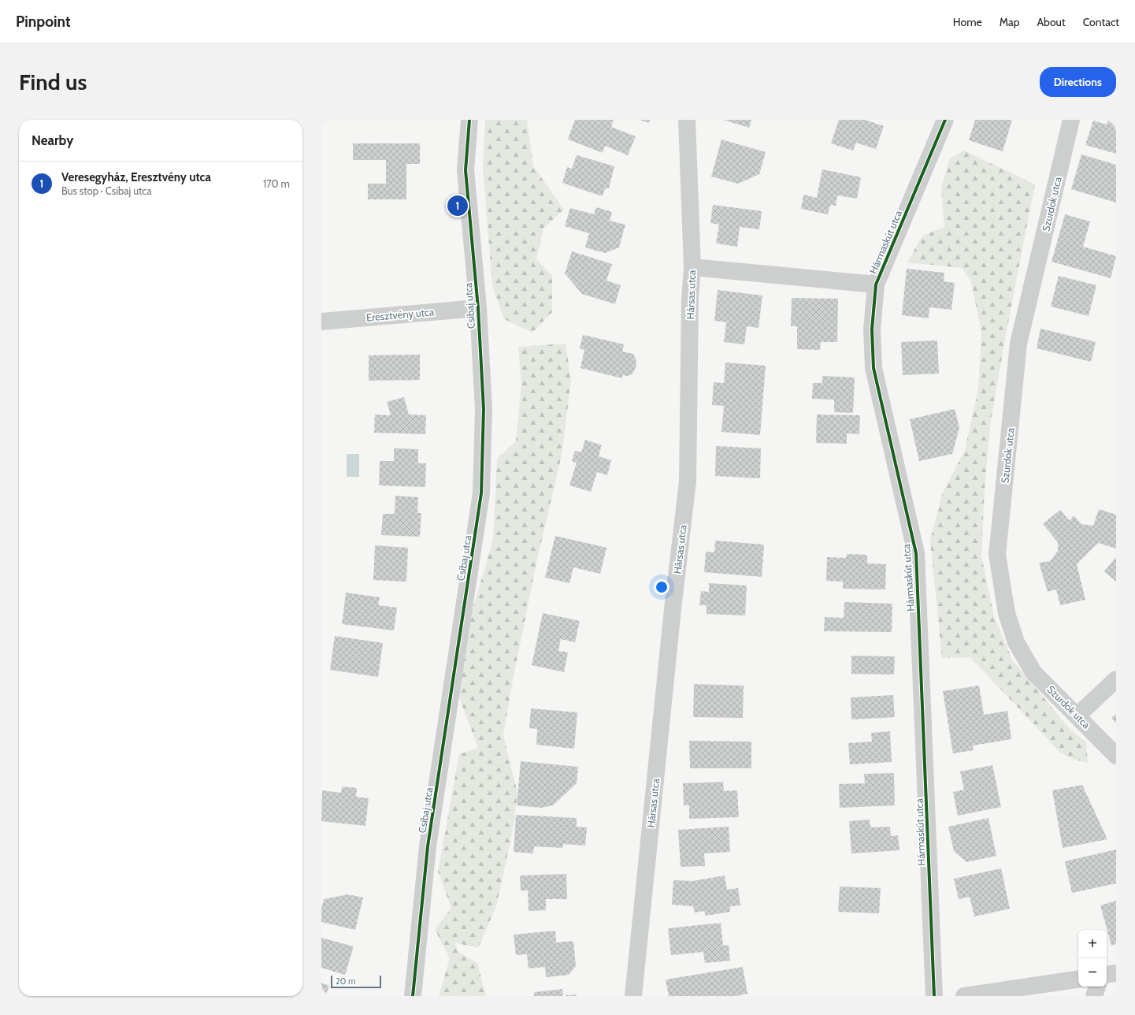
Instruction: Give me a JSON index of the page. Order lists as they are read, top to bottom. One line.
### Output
{"streets":{"street":["Szurdok utca","Hármaskút utca","Hársas utca","Csibaj utca","Eresztvény utca"]},"crossings":[["Csibaj utca","Eresztvény utca"]],"scale_bar":"20 m","page":{"header":"Pinpoint","nav":["Home","Map","About","Contact"],"buttons":"Directions","title":"Find us","heading":"Nearby","list":[{"mark":"1","name":"Veresegyház, Eresztvény utca","note":"Bus stop · Csibaj utca","value":"170 m"}],"pins":"1","map_buttons":["+","−"],"scale":"20 m"}}
